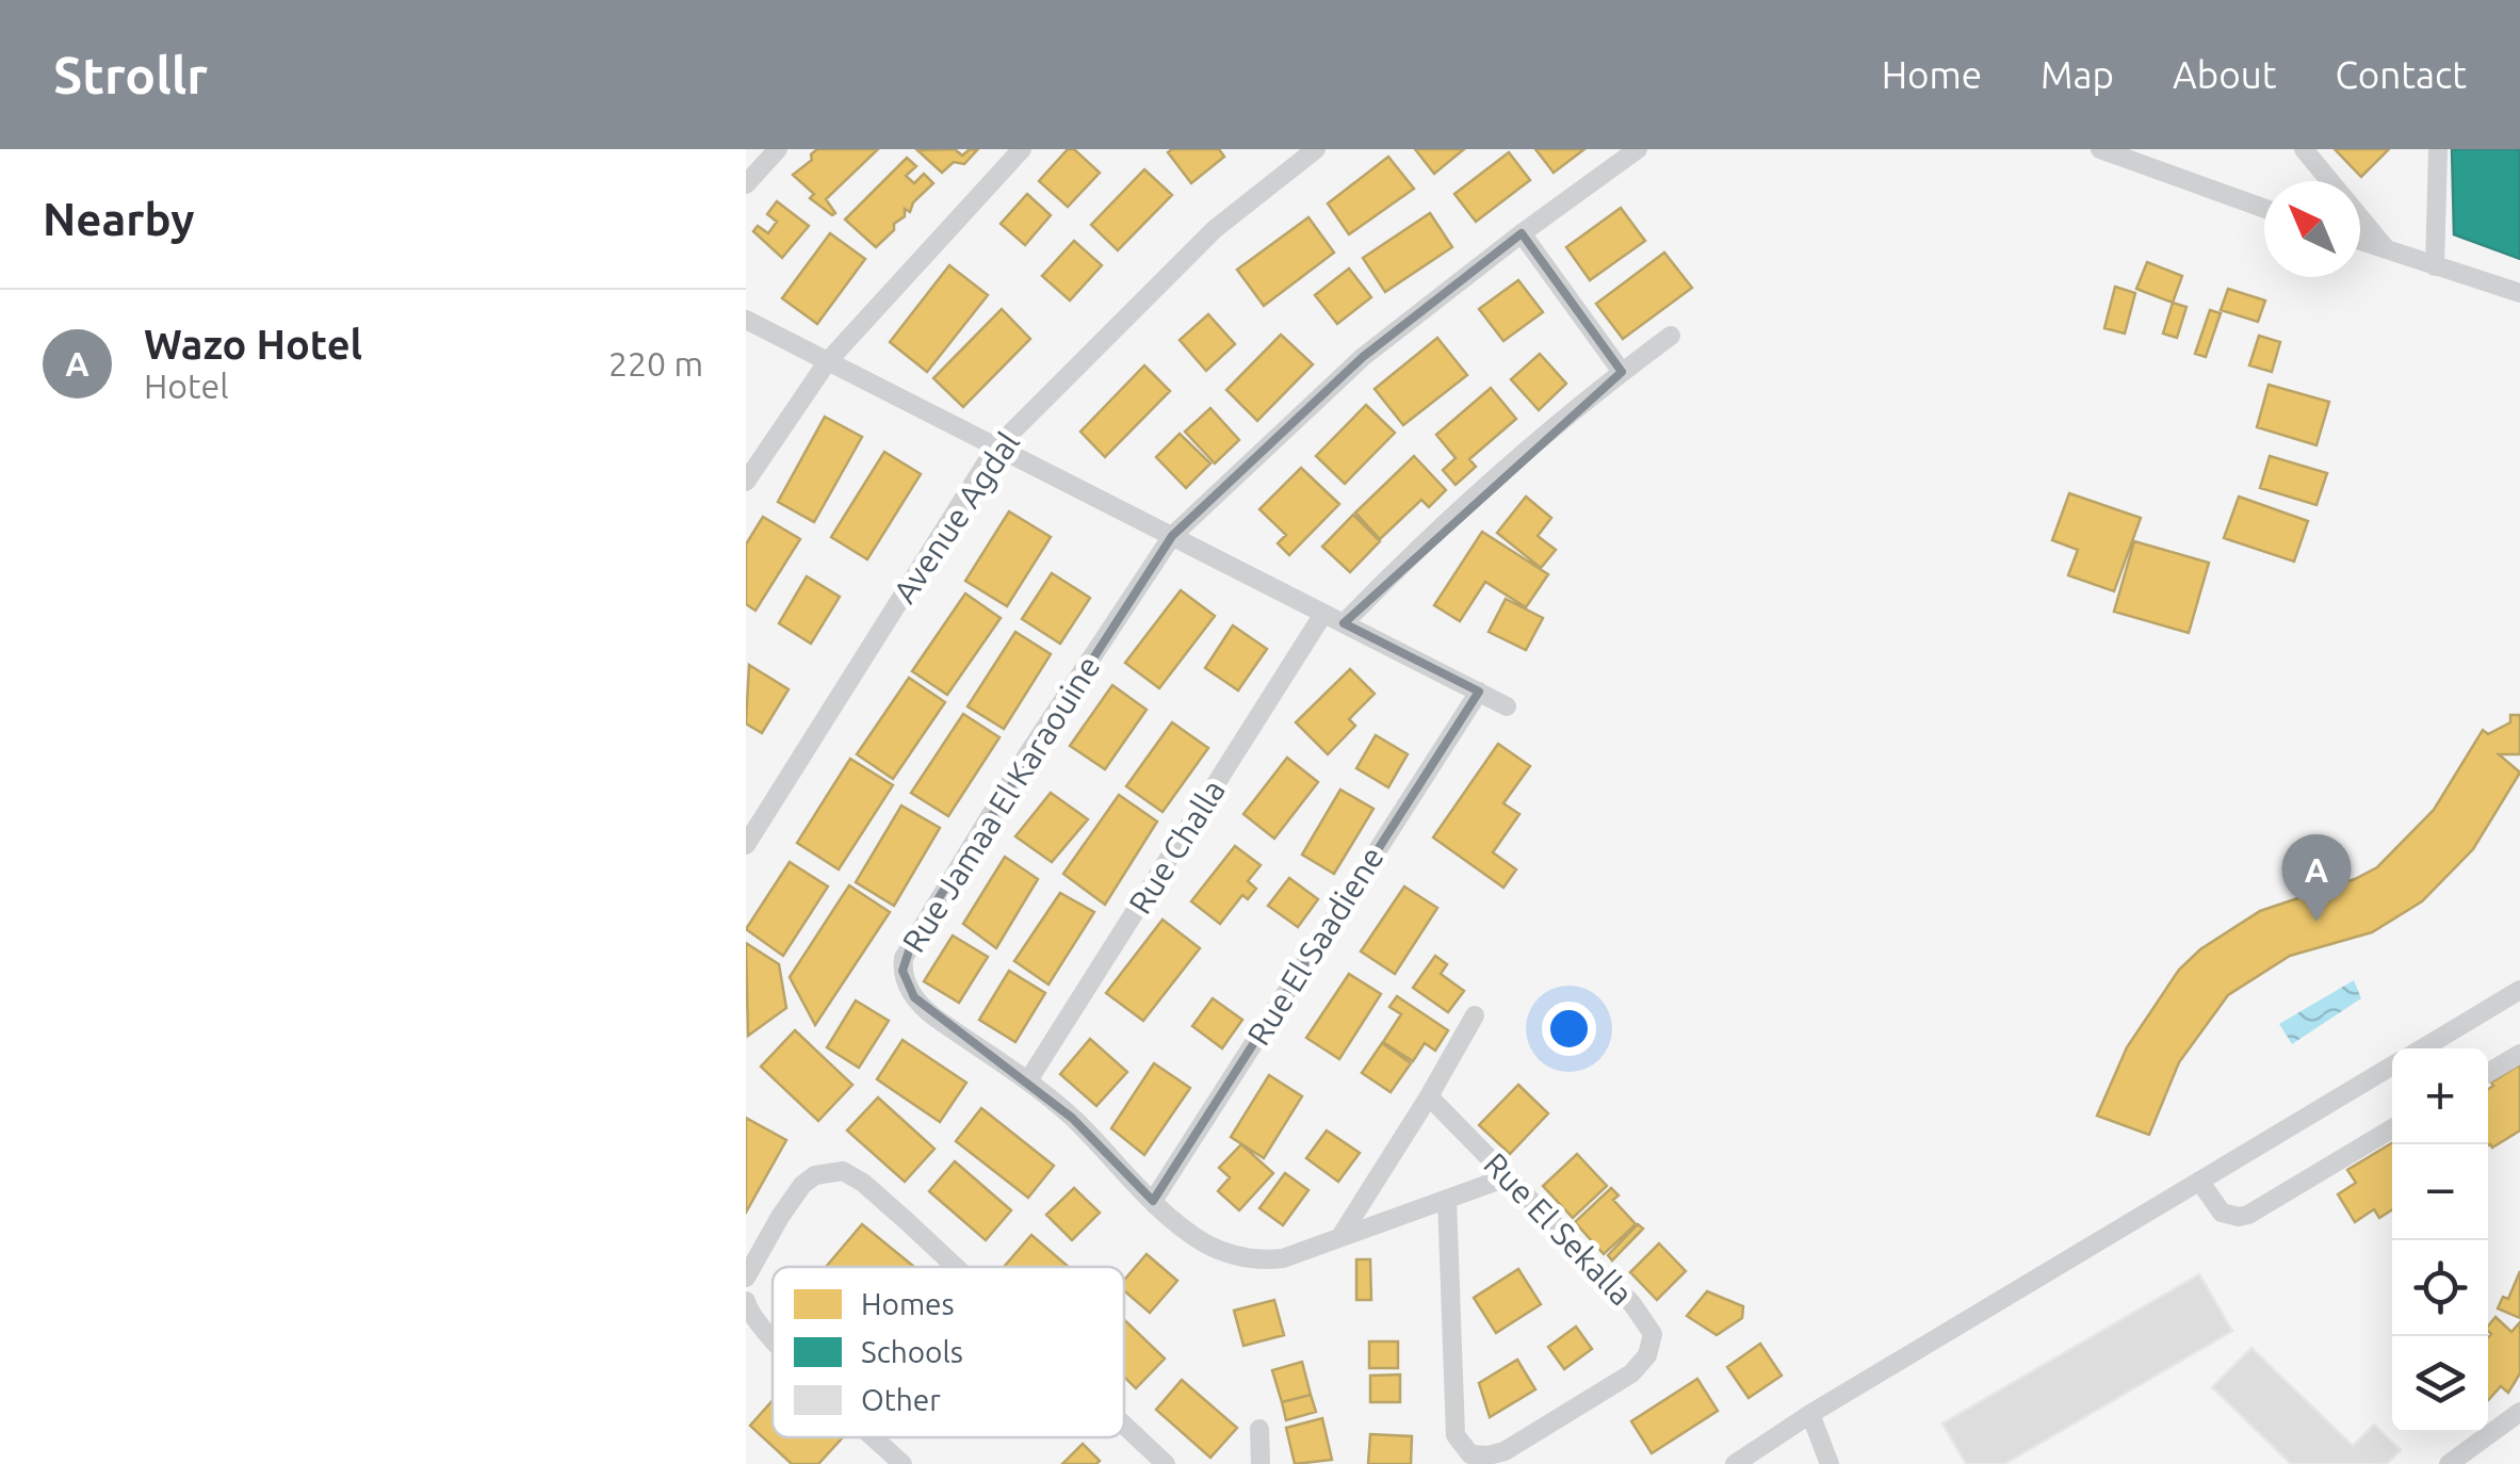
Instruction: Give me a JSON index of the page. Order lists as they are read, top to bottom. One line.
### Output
{"streets":{"street":["Avenue Agdal","Rue Jamaa El Karaouine","Rue Challa","Rue El Saadiene","Rue El Sekalla"]},"crossings":[["Rue Jamaa El Karaouine","Rue Challa"],["Rue Jamaa El Karaouine","Rue El Saadiene"],["Rue Jamaa El Karaouine","Rue El Sekalla"]],"legend":["Homes","Schools","Other"],"north":"top left","page":{"header":"Strollr","nav":["Home","Map","About","Contact"],"heading":"Nearby","list":[{"mark":"A","name":"Wazo Hotel","note":"Hotel","value":"220 m"}],"pins":"A","map_buttons":["+","−"]}}
